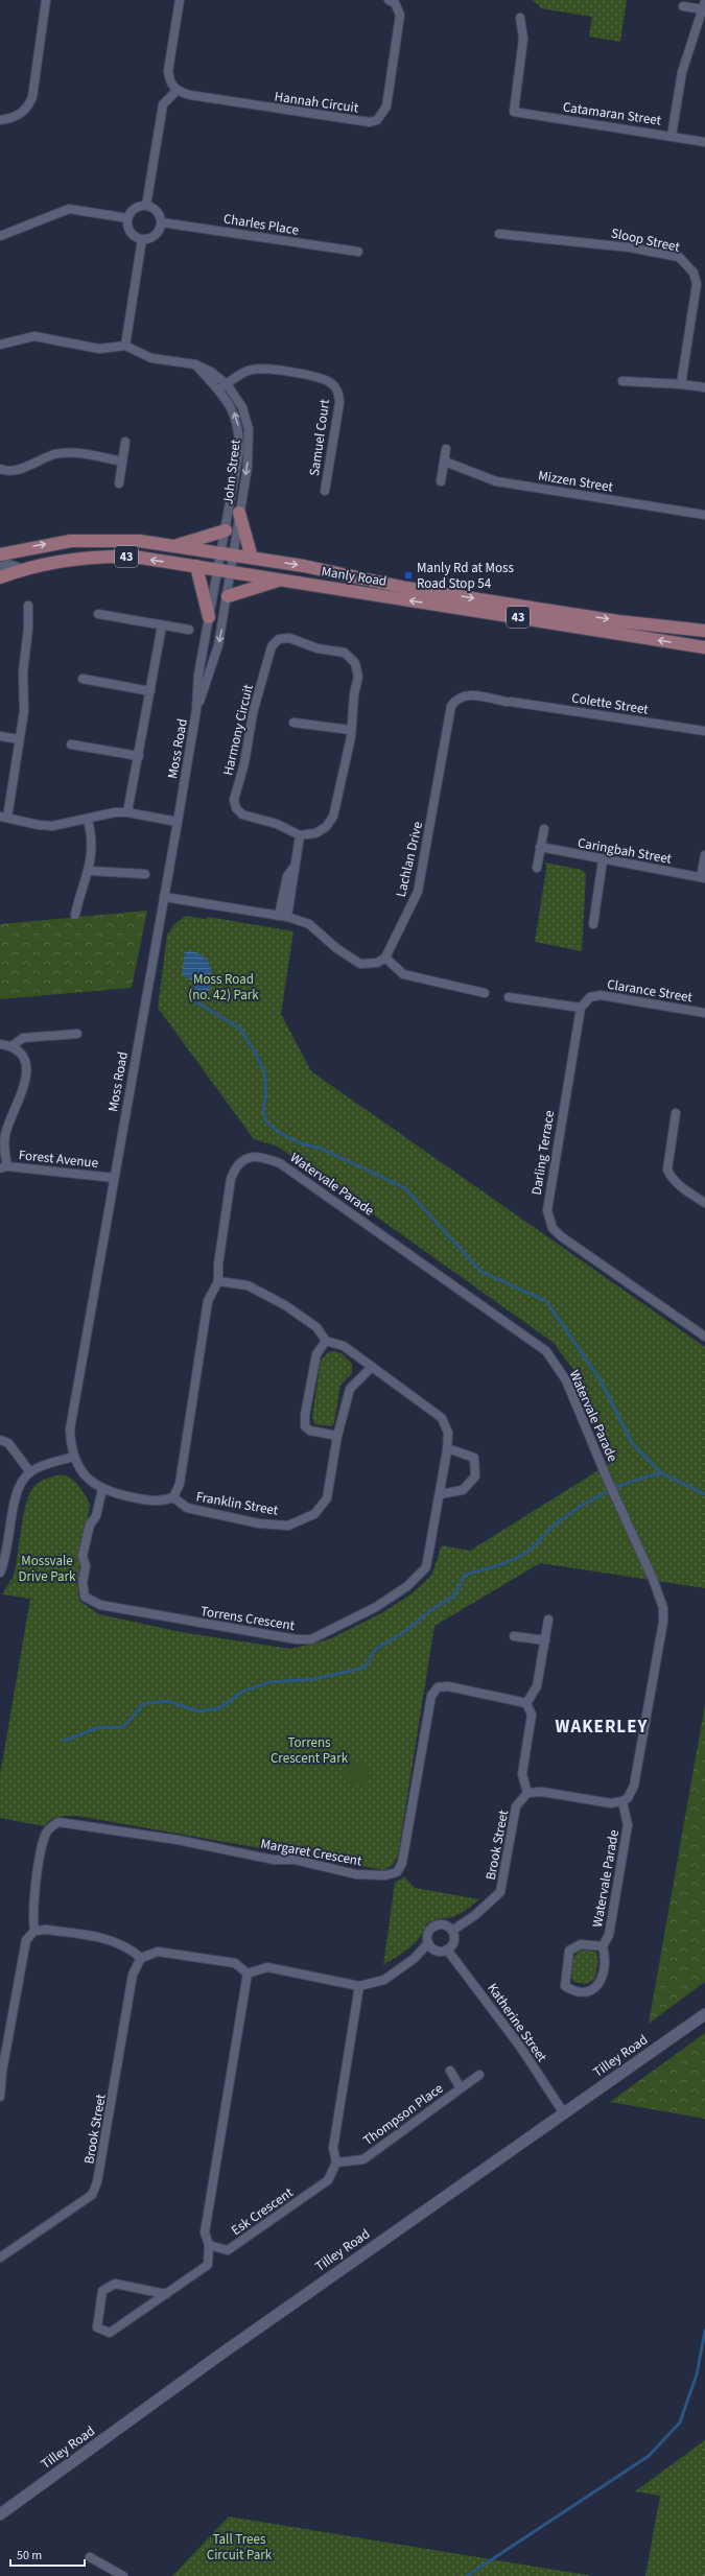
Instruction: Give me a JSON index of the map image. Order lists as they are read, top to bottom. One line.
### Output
{"streets":{"main road":["43","Manly Road","Tilley Road"],"street":["Hannah Circuit","Catamaran Street","Charles Place","Sloop Street","Samuel Court","John Street","Mizzen Street","Colette Street","Harmony Circuit","Moss Road","Caringbah Street","Lachlan Drive","Clarance Street","Darling Terrace","Forest Avenue","Watervale Parade","Franklin Street","Torrens Crescent","Brook Street","Margaret Crescent","Katherine Street","Thompson Place","Esk Crescent"]},"crossings":[["Samuel Court","John Street"],["John Street","Manly Road"],["Manly Road","Moss Road"],["Colette Street","Lachlan Drive"],["Moss Road","Forest Avenue"],["Clarance Street","Darling Terrace"],["Watervale Parade","Franklin Street"],["Franklin Street","Torrens Crescent"],["Brook Street","Katherine Street"],["Katherine Street","Tilley Road"],["Thompson Place","Esk Crescent"]],"districts":["WAKERLEY"],"parks":["Moss Road (no. 42) Park","Mossvale Drive Park","Torrens Crescent Park","Tall Trees Circuit Park"],"places":{"transit":["Manly Rd at Moss Road Stop 54"]},"scale_bar":"50 m"}
